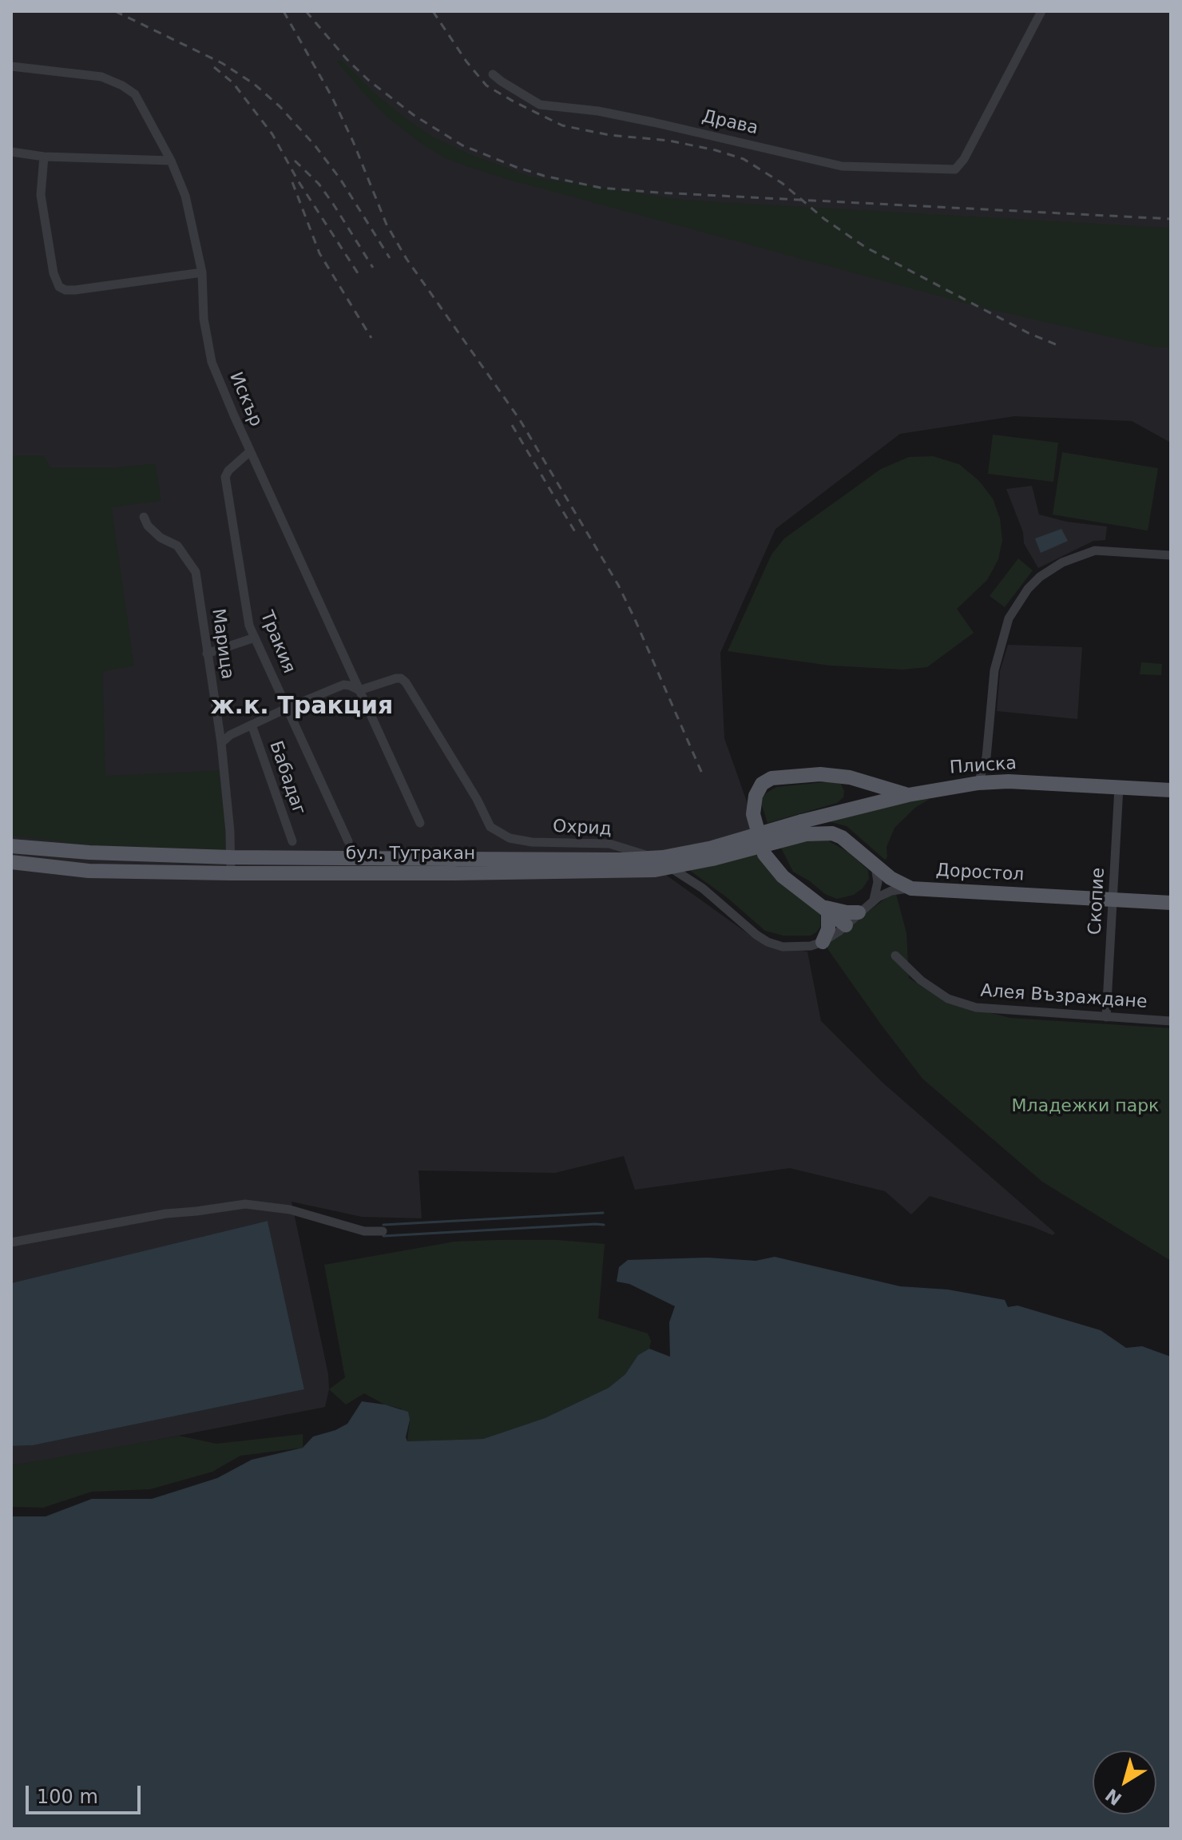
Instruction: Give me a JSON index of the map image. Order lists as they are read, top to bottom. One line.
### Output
{"streets":{"main road":["Плиска","бул. Тутракан","Доростол"],"street":["Драва","Искър","Тракия","Марица","Бабадаг","Охрид","Скопие","Алея Възраждане"]},"crossings":[["Искър","Тракия"],["Искър","Охрид"],["Марица","бул. Тутракан"],["Плиска","бул. Тутракан"],["Плиска","Доростол"],["Плиска","Скопие"],["бул. Тутракан","Доростол"],["Доростол","Скопие"],["Скопие","Алея Възраждане"]],"districts":["ж.к. Тракция"],"parks":["Младежки парк"],"scale_bar":"100 m","north":"bottom left"}
